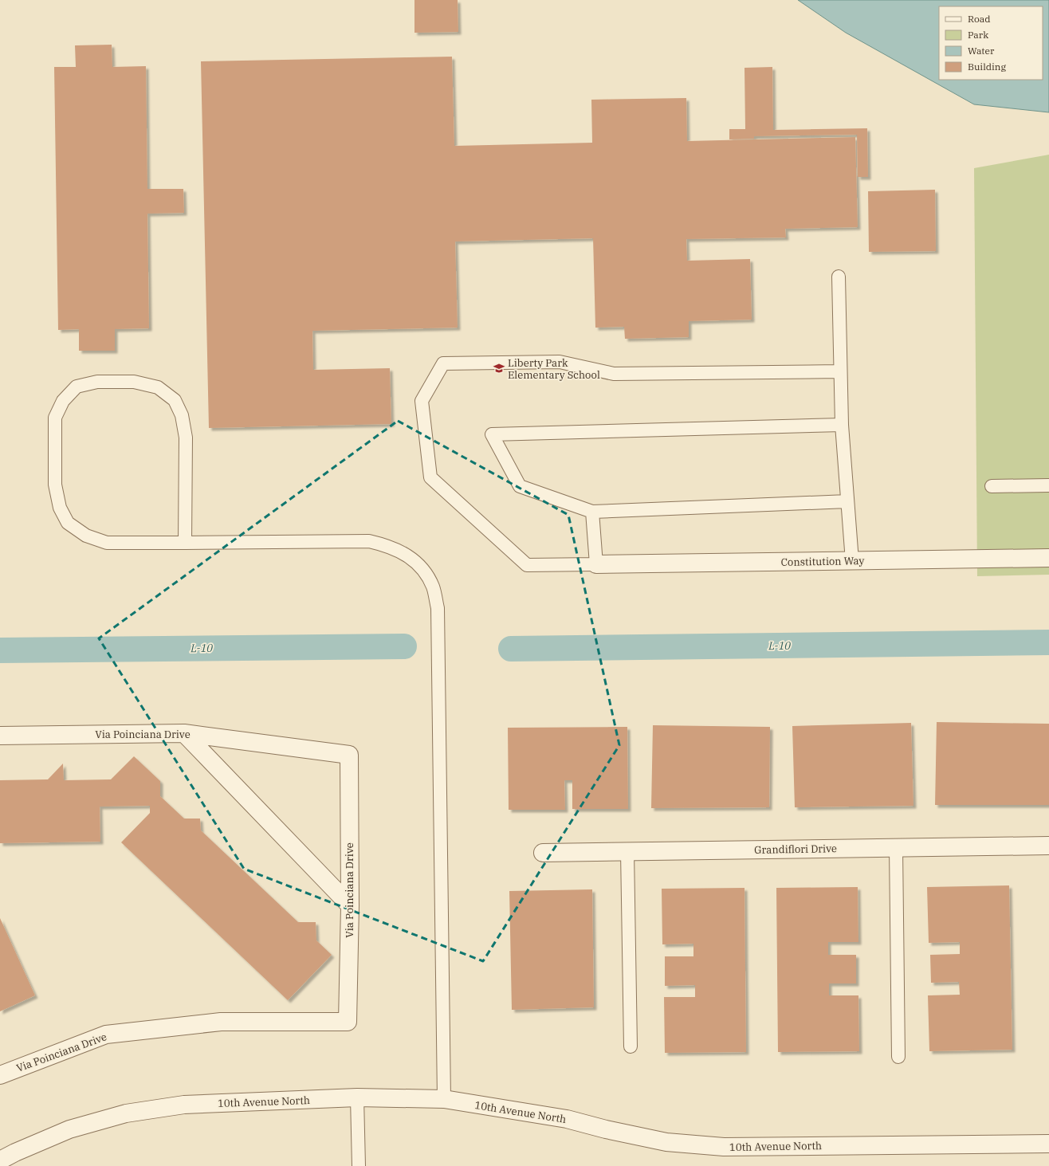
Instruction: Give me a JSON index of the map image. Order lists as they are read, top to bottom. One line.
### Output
{"streets":{"street":["Constitution Way","Via Poinciana Drive","Grandiflori Drive","10th Avenue North"]},"water":["L-10"],"places":{"school or university":["Liberty Park Elementary School"]},"legend":["Road","Park","Water","Building"]}
